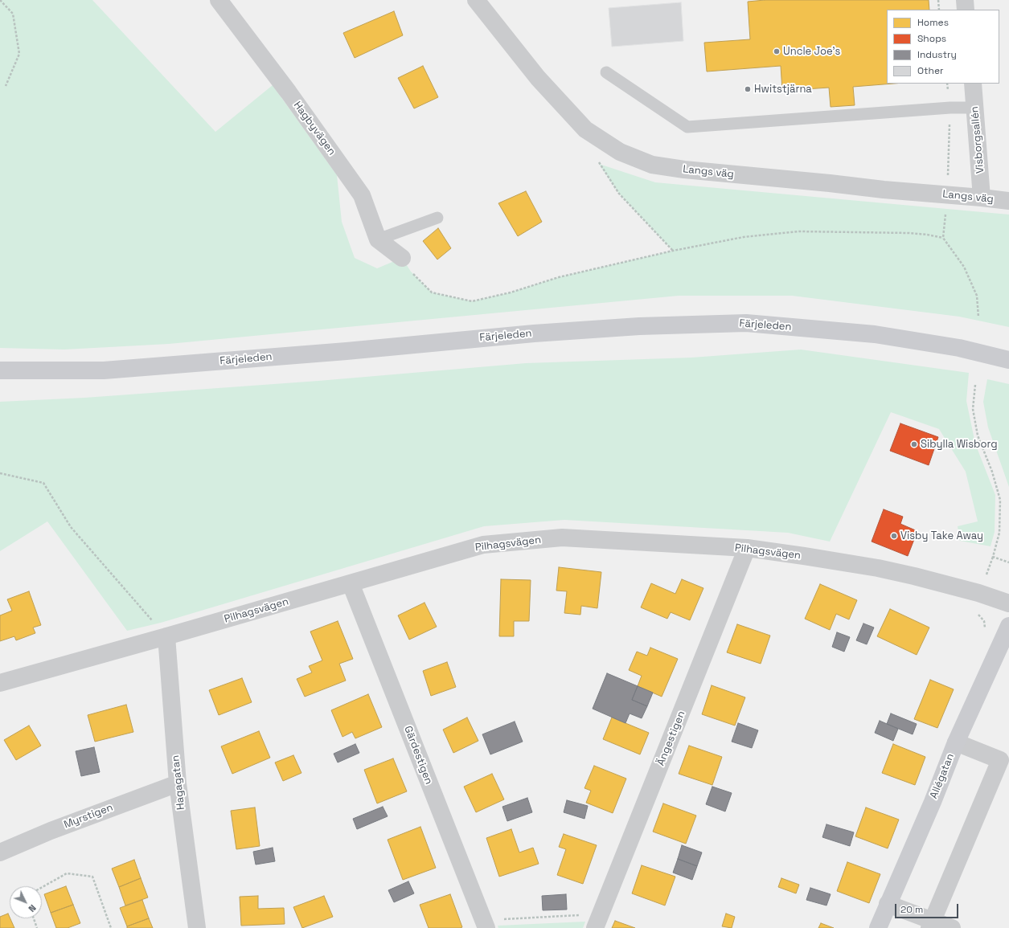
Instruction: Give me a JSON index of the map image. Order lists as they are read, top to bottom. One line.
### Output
{"streets":{"main road":["Färjeleden","Allégatan"],"street":["Hagbyvägen","Visborgsallén","Langs väg","Pilhagsvägen","Ängestigen","Gärdestigen","Hagagatan","Myrstigen"]},"crossings":[["Visborgsallén","Langs väg"],["Pilhagsvägen","Ängestigen"],["Pilhagsvägen","Gärdestigen"],["Pilhagsvägen","Hagagatan"],["Hagagatan","Myrstigen"]],"places":["Uncle Joe's","Hwitstjärna","Sibylla Wisborg","Visby Take Away"],"legend":["Homes","Shops","Industry","Other"],"scale_bar":"20 m","north":"bottom right"}
